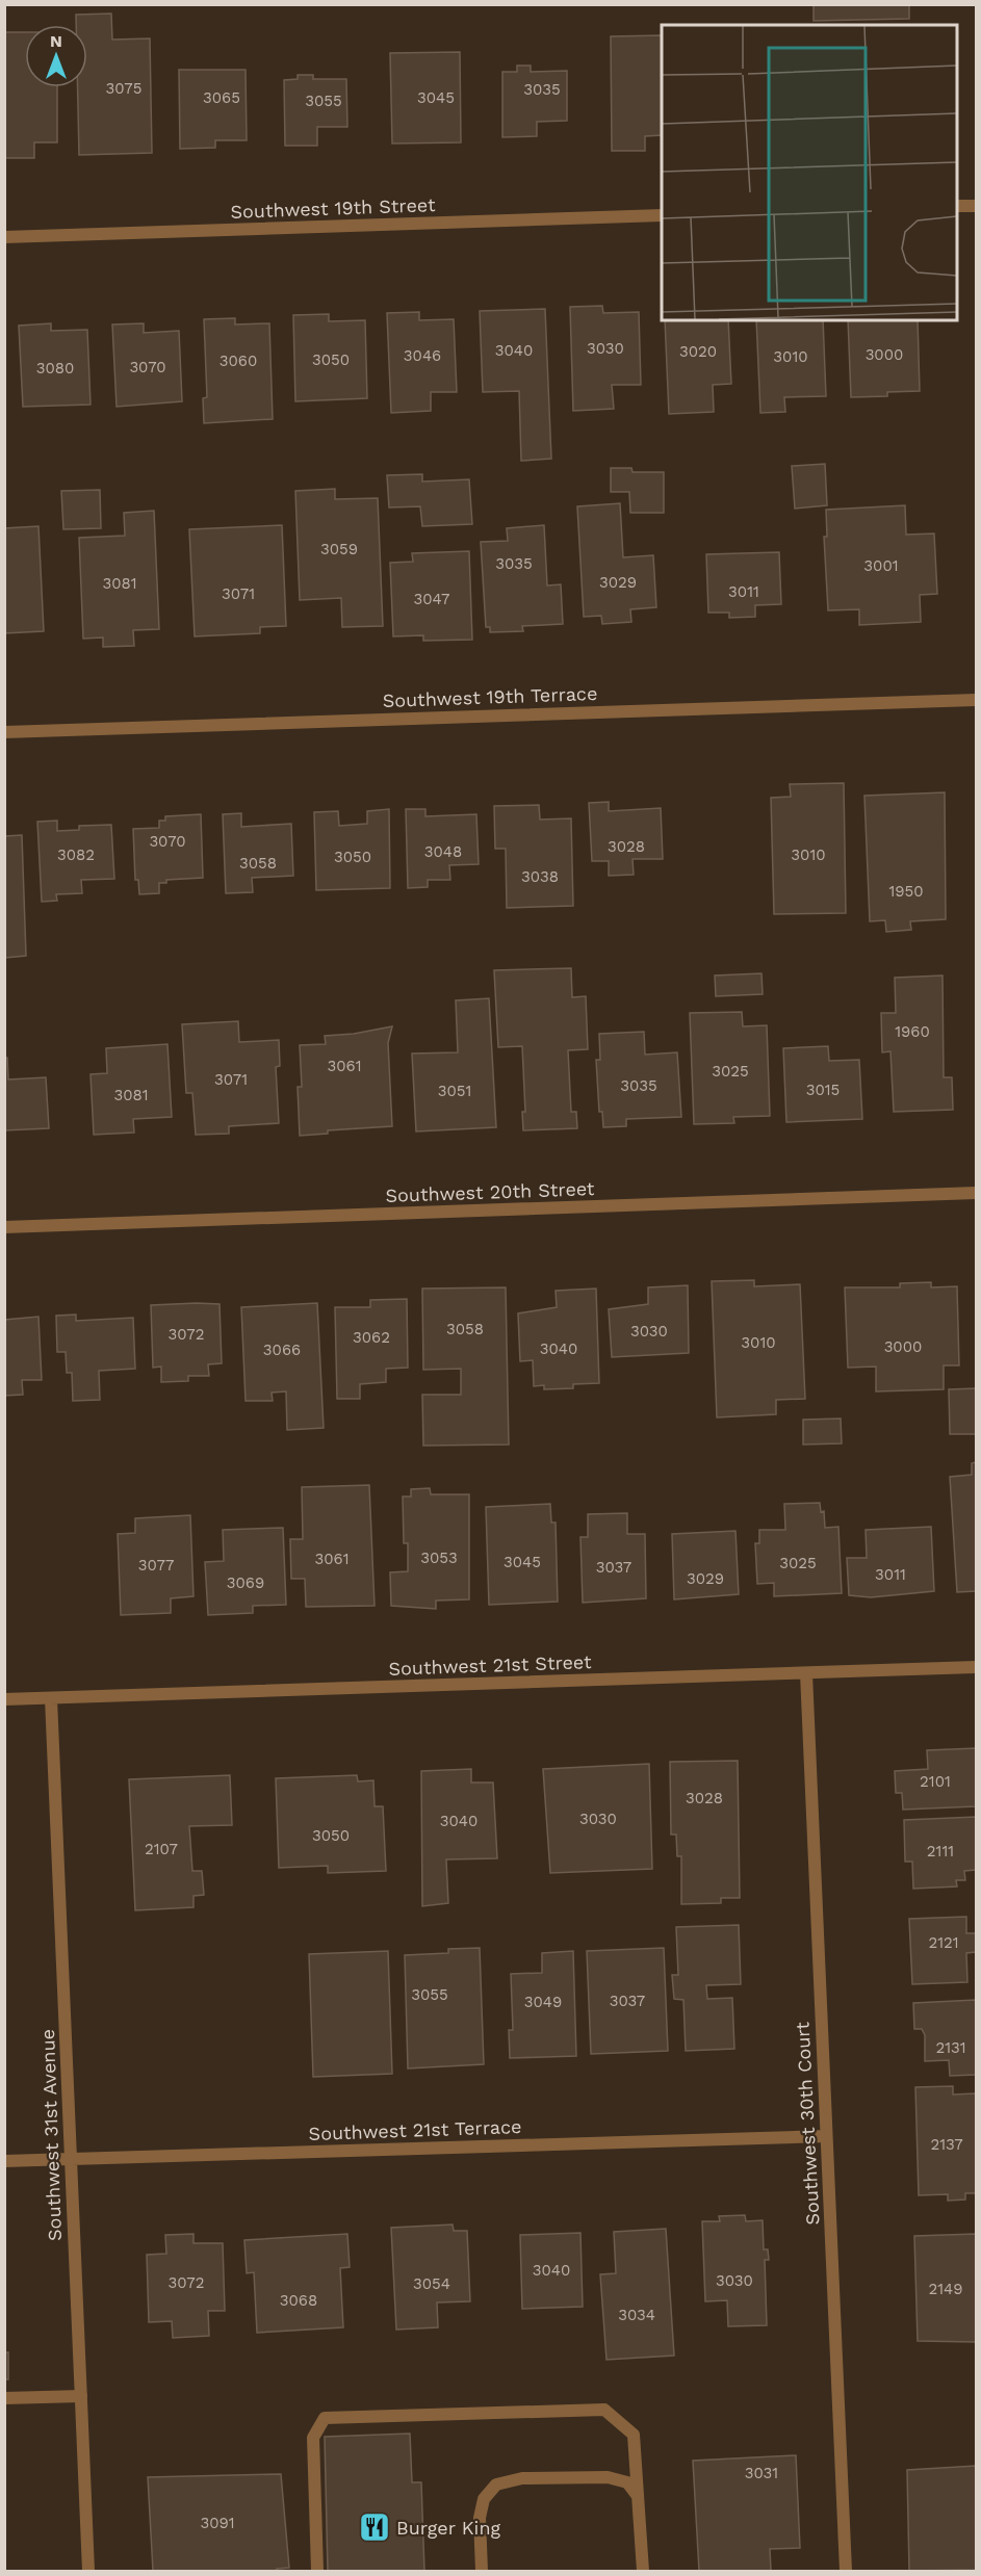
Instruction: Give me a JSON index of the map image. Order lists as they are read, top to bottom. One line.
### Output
{"streets":{"street":["Southwest 19th Street","Southwest 19th Terrace","Southwest 20th Street","Southwest 21st Street","Southwest 30th Court","Southwest 21st Terrace","Southwest 31st Avenue"]},"crossings":[["Southwest 21st Street","Southwest 30th Court"],["Southwest 21st Street","Southwest 31st Avenue"],["Southwest 30th Court","Southwest 21st Terrace"],["Southwest 21st Terrace","Southwest 31st Avenue"]],"places":{"restaurant":["Burger King"]},"house_numbers":["3075","3035","3065","3045","3055","3030","3040","3020","3000","3046","3010","3050","3060","3070","3080","3059","3035","3001","3029","3081","3011","3071","3047","3070","3028","3048","3082","3010","3050","3058","3038","1950","1960","3061","3025","3071","3035","3015","3051","3081","3058","3030","3072","3062","3010","3000","3040","3066","3053","3061","3045","3025","3077","3037","3011","3029","3069","2101","3028","3030","3040","3050","2107","2111","2121","3055","3037","3049","2131","2137","3040","3030","3072","3054","2149","3068","3034","3031","3091"],"north":"top"}
